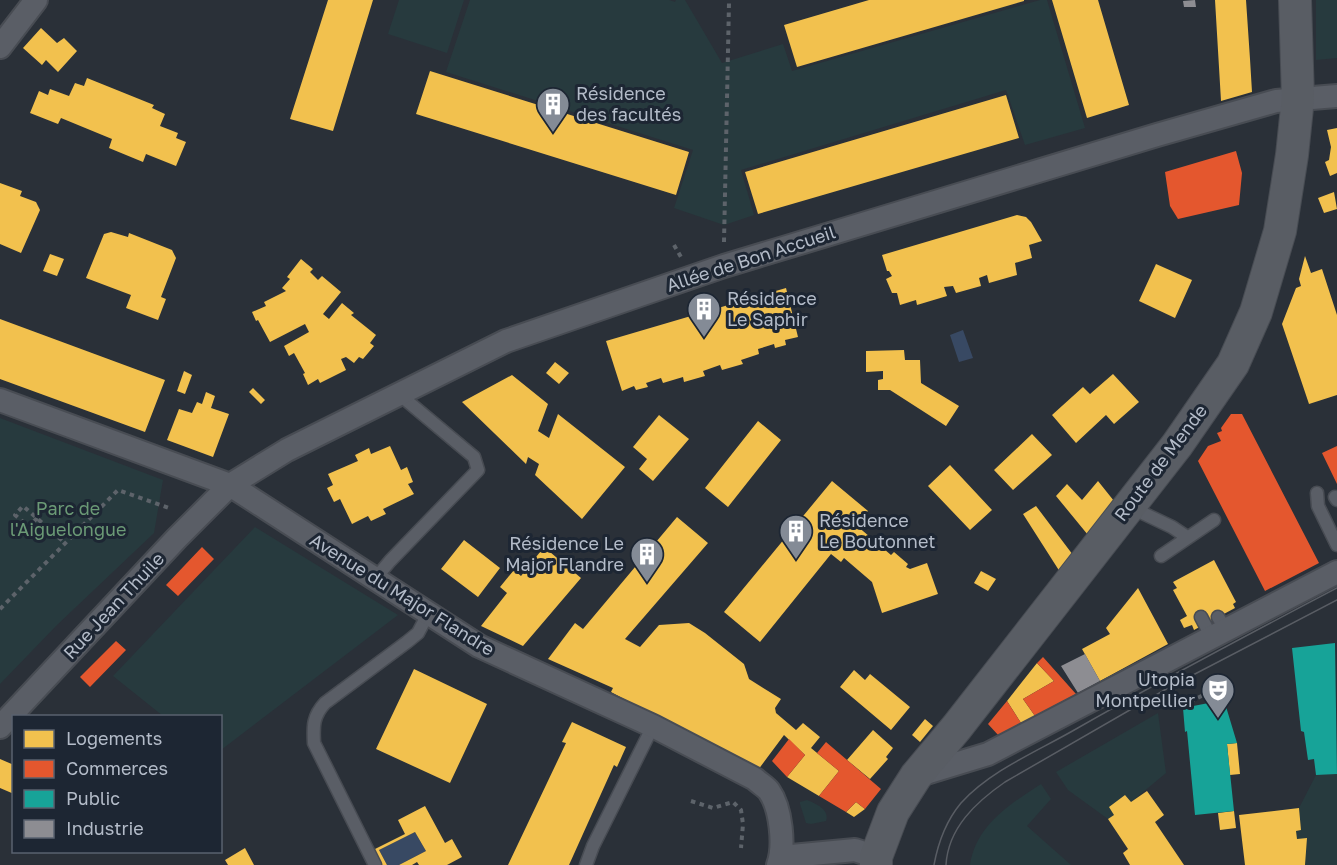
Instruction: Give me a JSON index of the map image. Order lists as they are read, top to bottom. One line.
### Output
{"streets":{"main road":["Route de Mende"],"street":["Allée de Bon Accueil","Avenue du Major Flandre","Rue Jean Thuile"]},"crossings":[["Allée de Bon Accueil","Route de Mende"],["Allée de Bon Accueil","Avenue du Major Flandre"],["Allée de Bon Accueil","Rue Jean Thuile"],["Avenue du Major Flandre","Rue Jean Thuile"]],"parks":["Parc de l'Aiguelongue"],"places":{"building":["Résidence des facultés","Résidence Le Saphir","Résidence Le Boutonnet","Résidence Le Major Flandre"],"theatre":["Utopia Montpellier"]},"legend":["Logements","Commerces","Public","Industrie"]}
